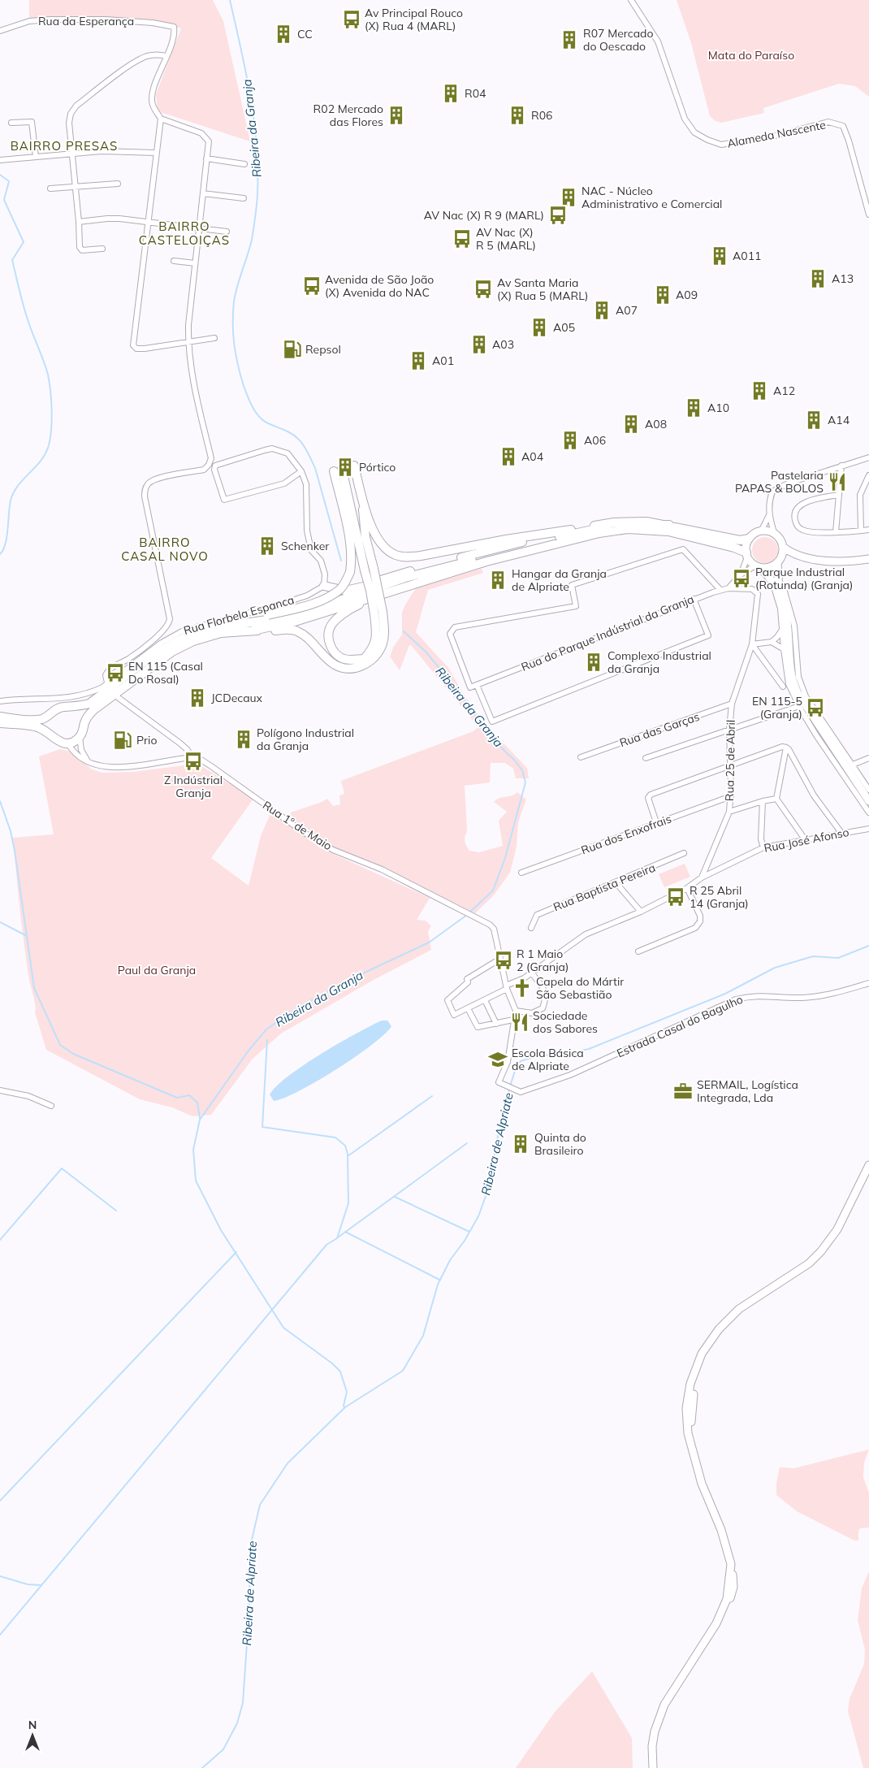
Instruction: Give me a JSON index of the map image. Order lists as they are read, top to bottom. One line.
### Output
{"streets":{"street":["Rua da Esperança","Alameda Nascente","Rua Florbela Espanca","Rua do Parque Indústrial da Granja","Rua das Garças","Rua 25 de Abril","Rua 1º de Maio","Rua dos Enxofrais","Rua José Afonso","Rua Baptista Pereira","Estrada Casal do Bagulho"]},"crossings":[["Rua do Parque Indústrial da Granja","Rua 25 de Abril"],["Rua das Garças","Rua 25 de Abril"],["Rua 25 de Abril","Rua dos Enxofrais"],["Rua 25 de Abril","Rua José Afonso"]],"districts":["BAIRRO PRESAS","BAIRRO CASTELOIÇAS","BAIRRO CASAL NOVO"],"water":["Ribeira da Granja","Ribeira de Alpriate"],"parks":["Mata do Paraíso","Paul da Granja"],"places":{"bus stop":["Av Principal Rouco (X) Rua 4 (MARL)","AV Nac (X) R 9 (MARL)","AV Nac (X) R 5 (MARL)","Avenida de São João (X) Avenida do NAC","Av Santa Maria (X) Rua 5 (MARL)","Parque Industrial (Rotunda) (Granja)","EN 115 (Casal Do Rosal)","EN 115-5 (Granja)","Z Indústrial Granja","R 25 Abril 14 (Granja)","R 1 Maio 2 (Granja)"],"building":["CC","R07 Mercado do Oescado","R04","R02 Mercado das Flores","R06","NAC - Núcleo Administrativo e Comercial","A011","A13","A09","A07","A05","A03","A01","A12","A10","A14","A08","A06","A04","Pórtico","Schenker","Hangar da Granja de Alpriate","Complexo Industrial da Granja","JCDecaux","Polígono Industrial da Granja","Quinta do Brasileiro"],"fuel station":["Repsol","Prio"],"restaurant":["Pastelaria PAPAS & BOLOS","Sociedade dos Sabores"],"church":["Capela do Mártir São Sebastião"],"school or university":["Escola Básica de Alpriate"],"office":["SERMAIL, Logística Integrada, Lda"]},"north":"top"}
